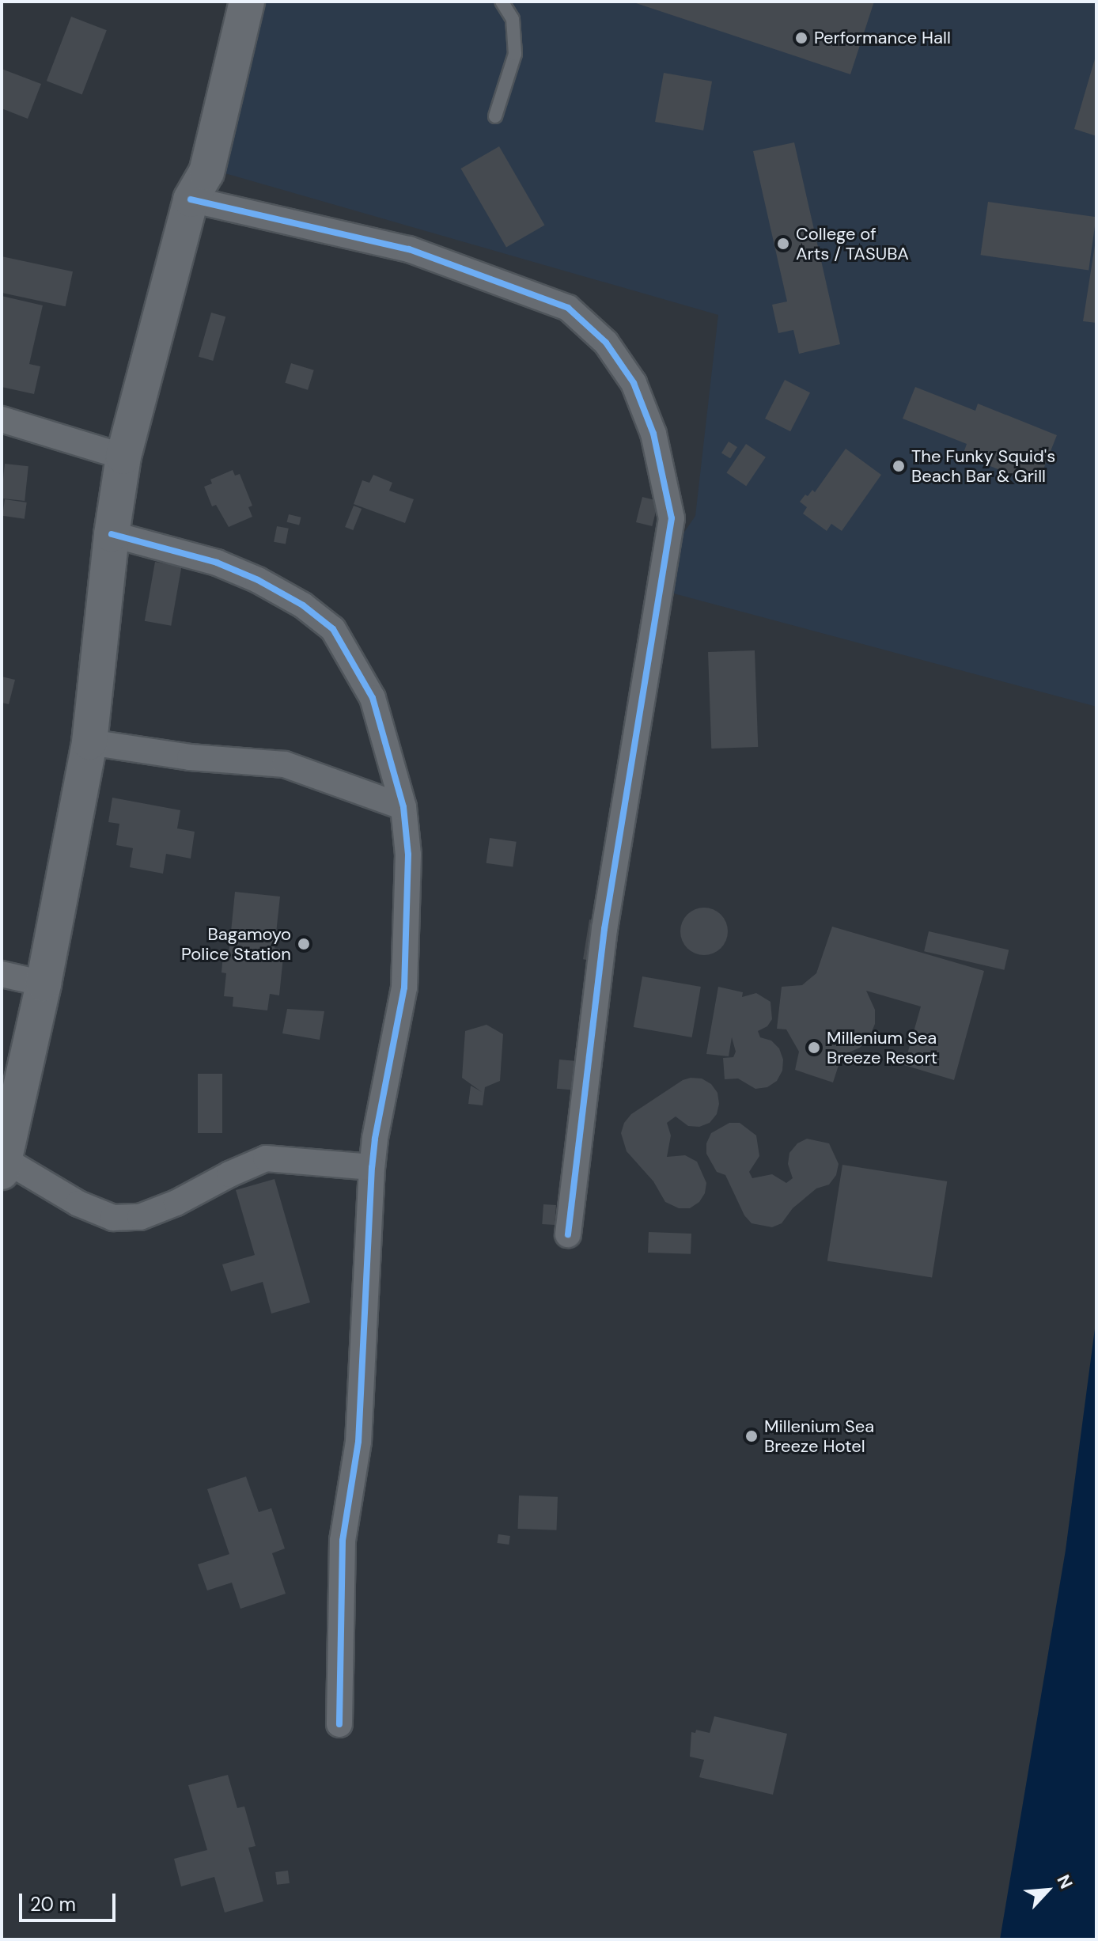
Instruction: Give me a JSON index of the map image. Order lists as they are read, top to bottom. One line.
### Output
{"places":["Performance Hall","College of Arts / TASUBA","The Funky Squid's Beach Bar & Grill","Bagamoyo Police Station","Millenium Sea Breeze Resort","Millenium Sea Breeze Hotel"],"scale_bar":"20 m","north":"top right"}
